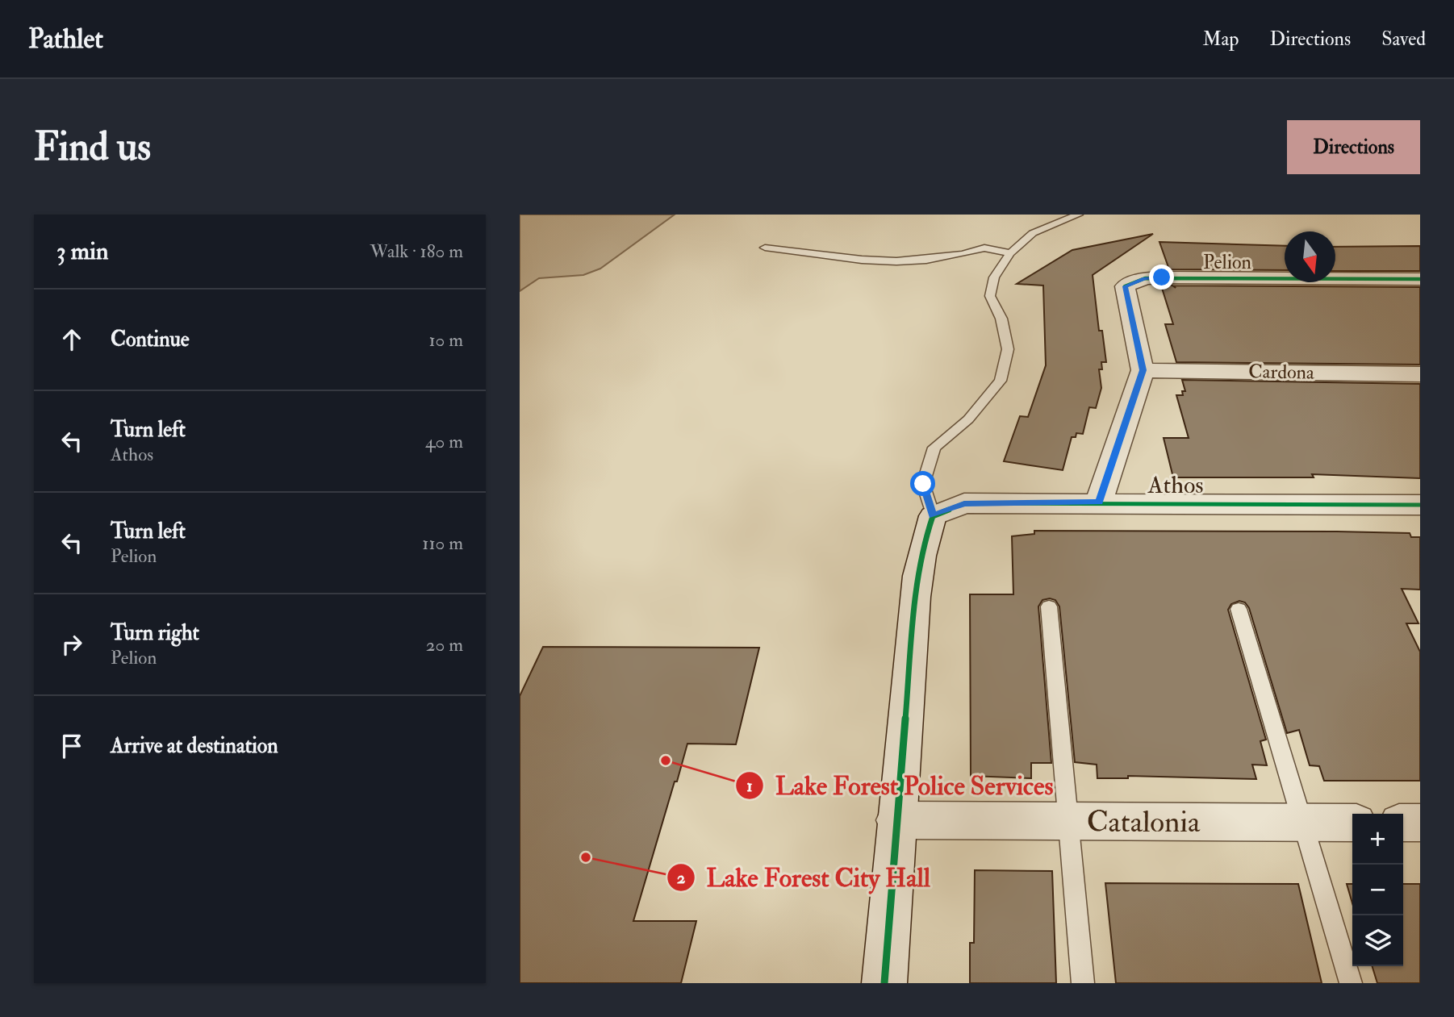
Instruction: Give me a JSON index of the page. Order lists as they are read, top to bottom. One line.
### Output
{"streets":{"street":["Pelion","Cardona","Athos","Catalonia"]},"crossings":[["Pelion","Cardona"]],"places":["Lake Forest Police Services","Lake Forest City Hall"],"north":"bottom","page":{"header":"Pathlet","nav":["Map","Directions","Saved"],"buttons":"Directions","title":"Find us","heading":["3 min","Walk · 180 m"],"list":[["Continue","10 m"],["Turn left","Athos","40 m"],["Turn left","Pelion","110 m"],["Turn right","Pelion","20 m"],"Arrive at destination"],"map_buttons":["+","−"]}}
